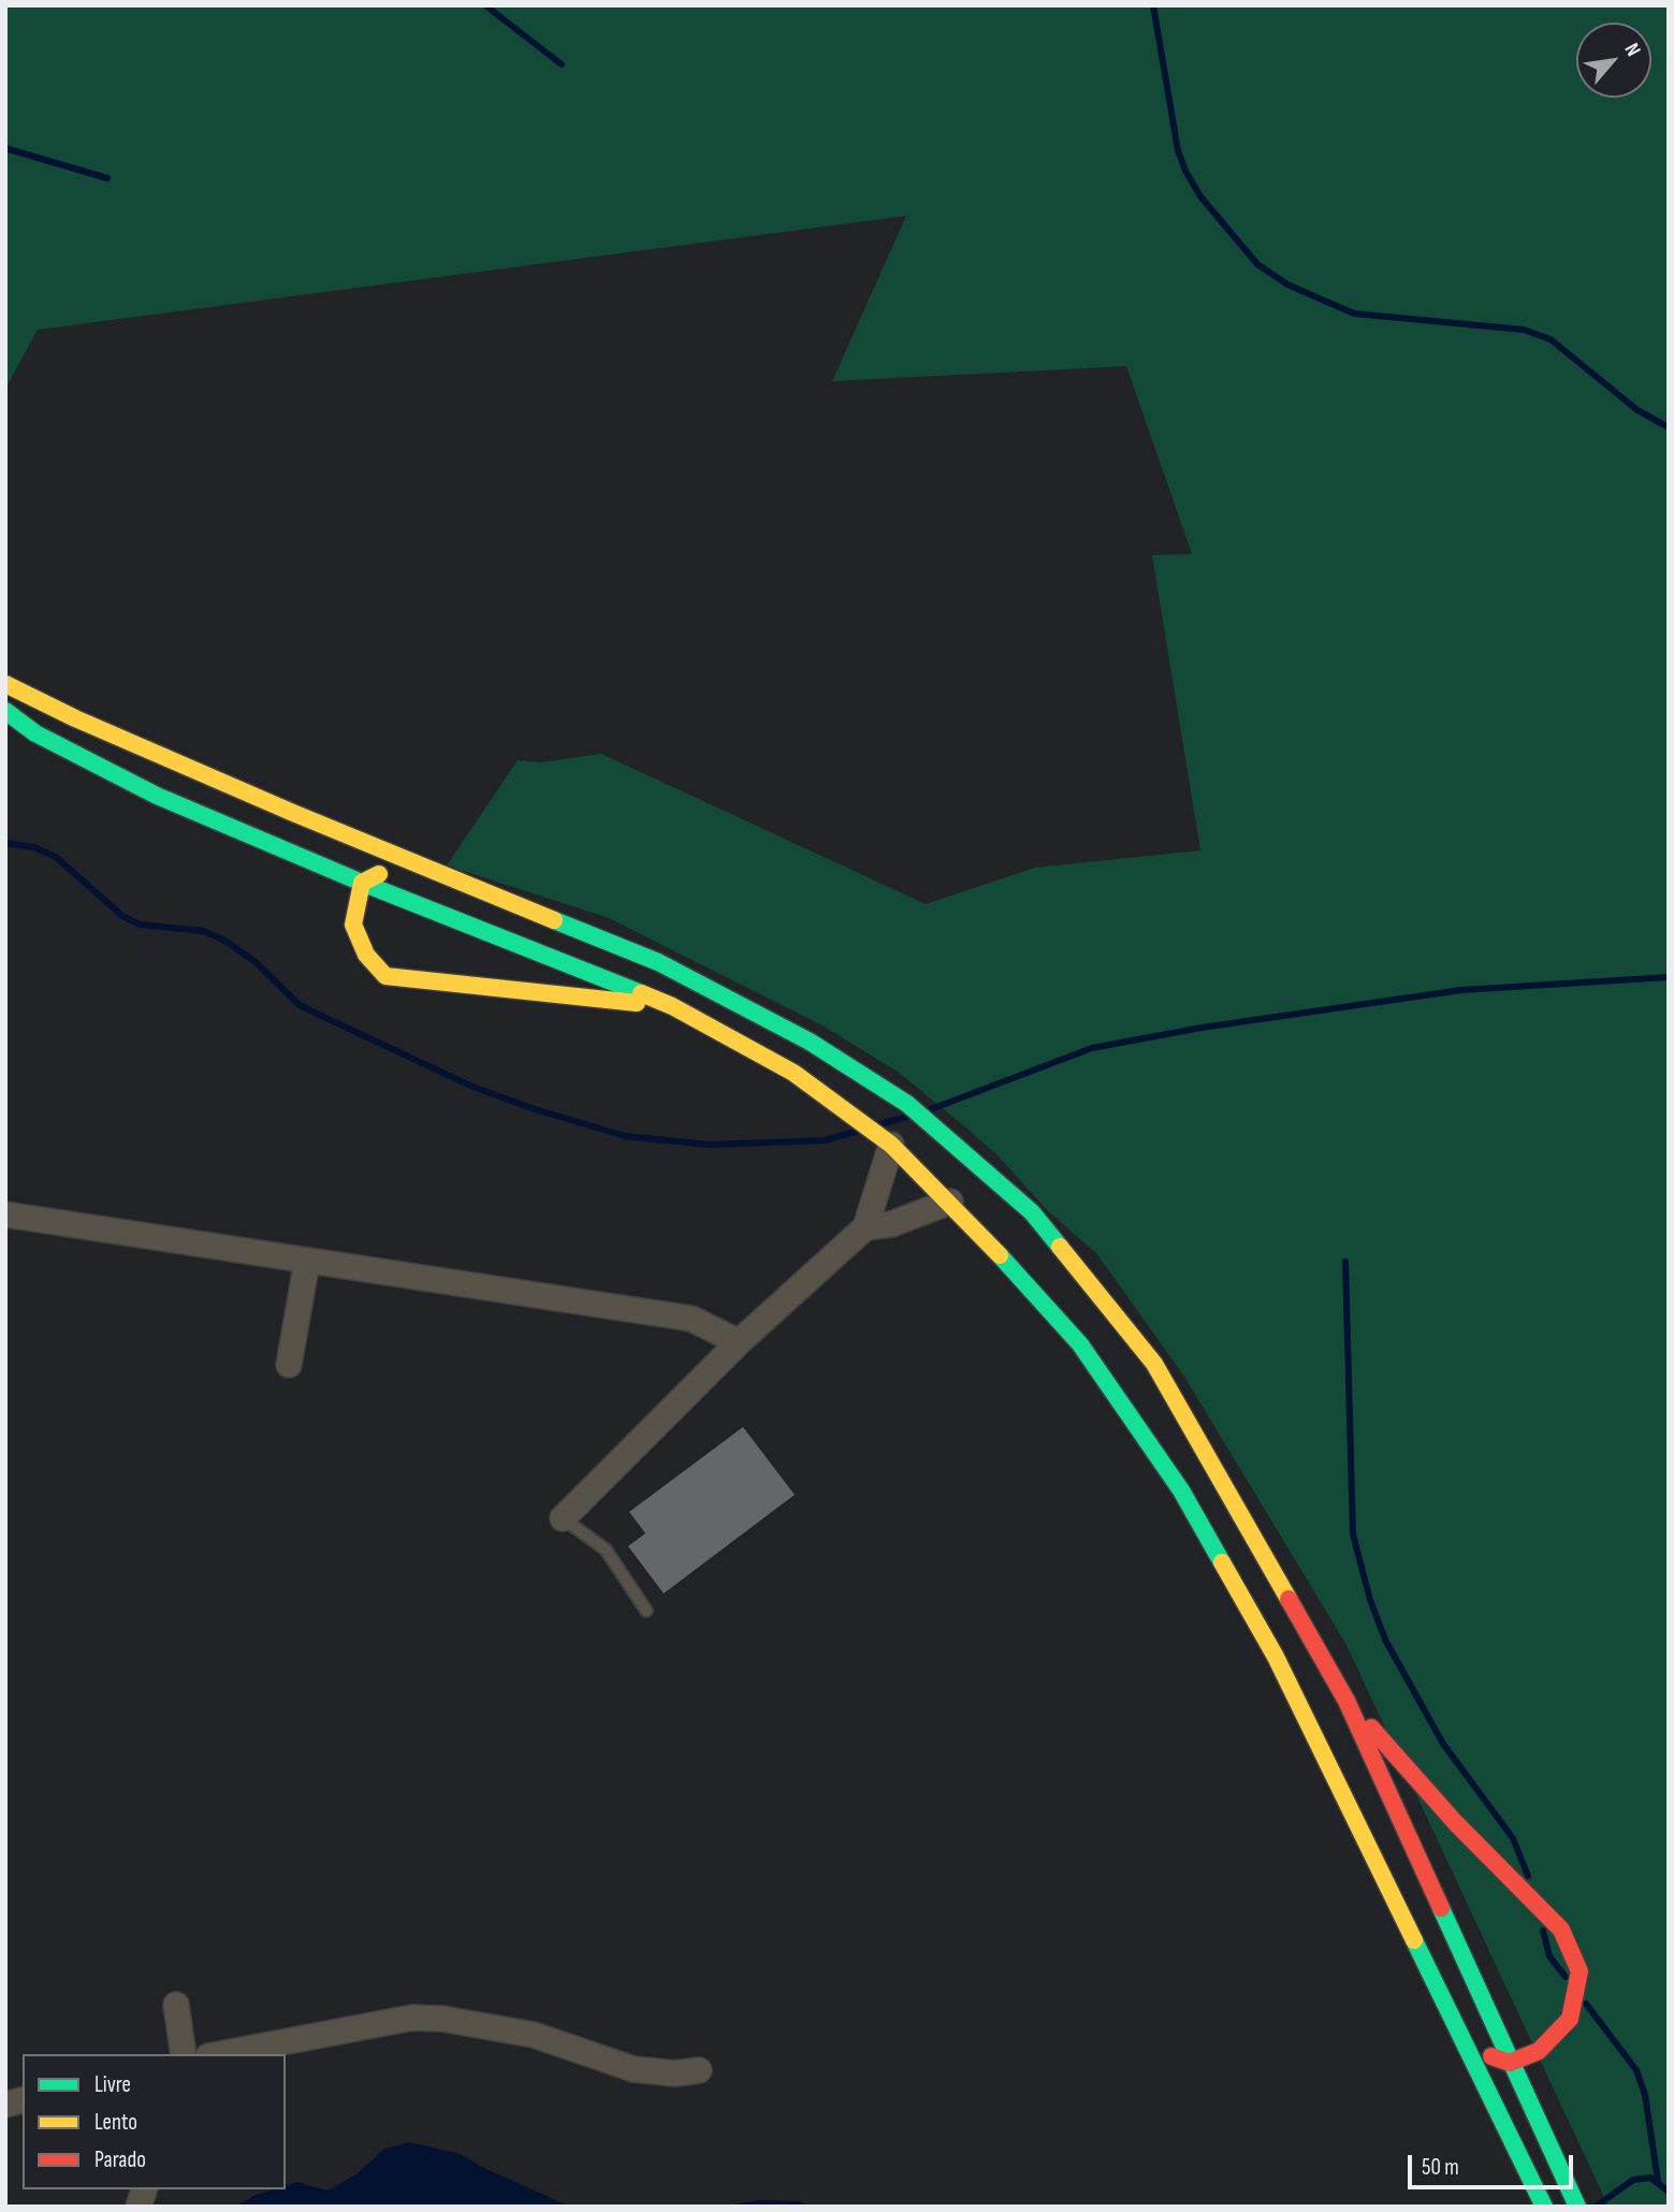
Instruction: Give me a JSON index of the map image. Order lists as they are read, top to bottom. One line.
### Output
{"legend":["Livre","Lento","Parado"],"scale_bar":"50 m","north":"top right"}
